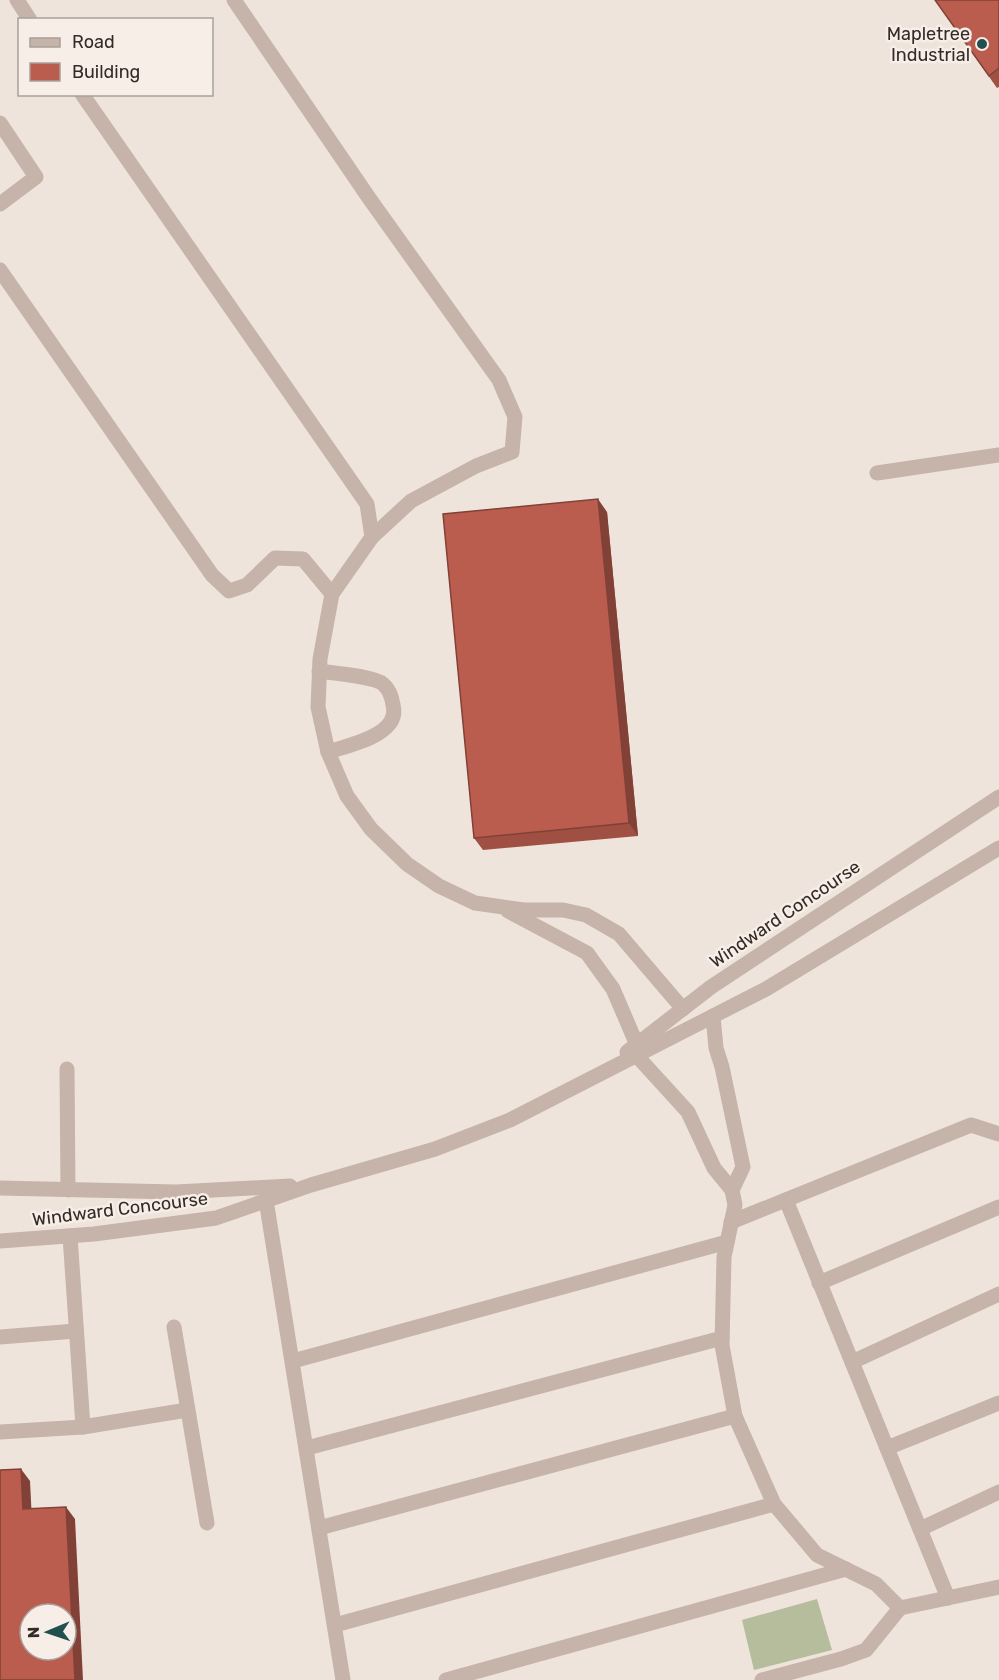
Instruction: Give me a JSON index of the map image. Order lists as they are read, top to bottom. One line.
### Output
{"streets":{"street":["Windward Concourse"]},"places":["Mapletree Industrial"],"legend":["Road","Building"],"north":"left"}
